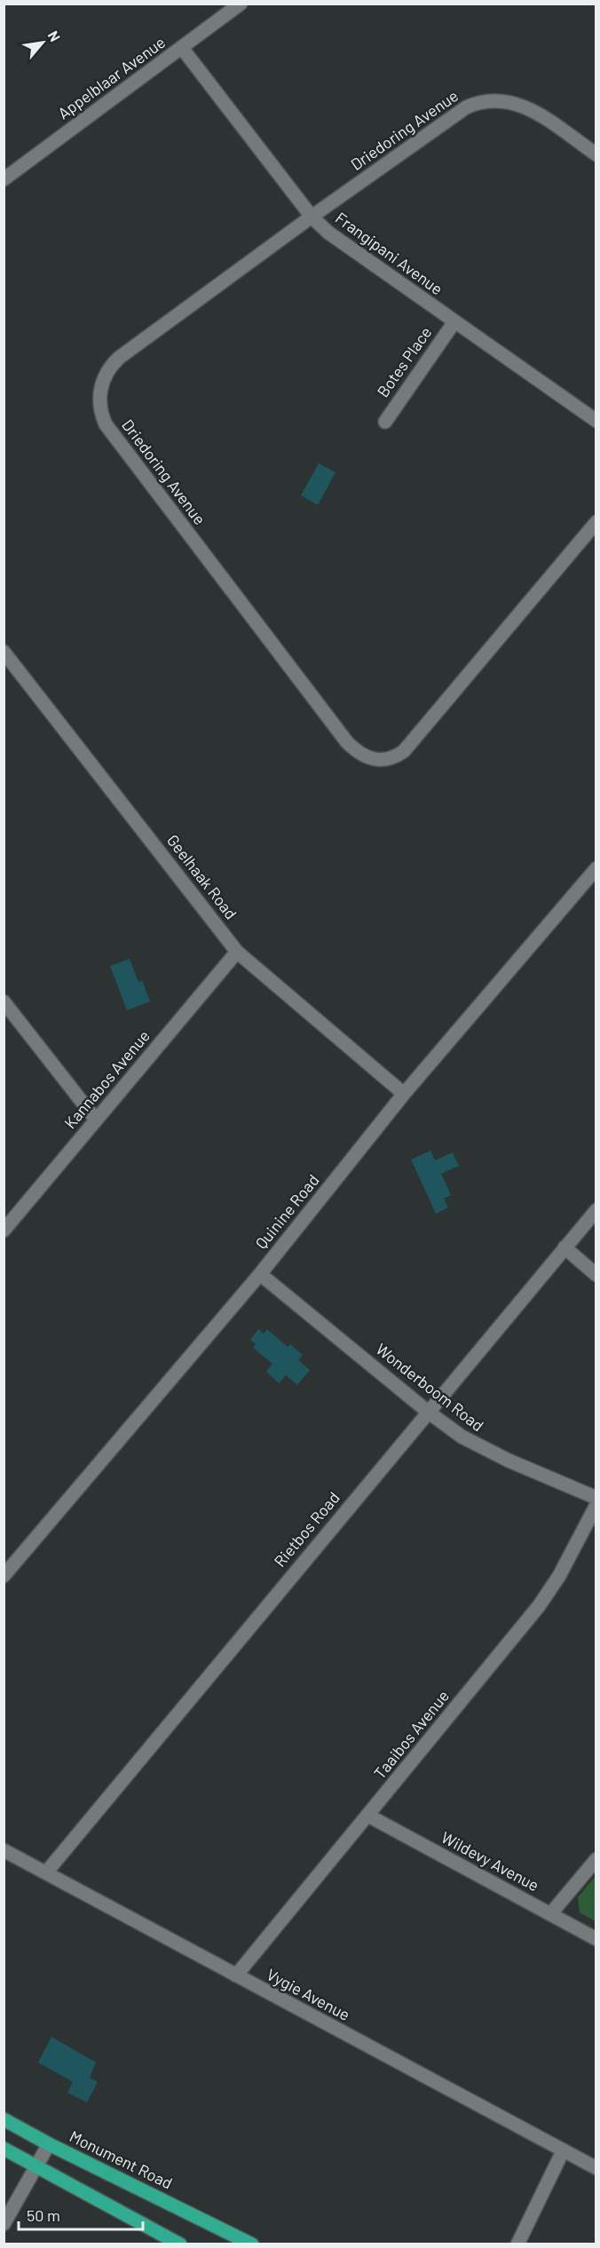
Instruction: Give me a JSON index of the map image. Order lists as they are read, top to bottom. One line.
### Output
{"streets":{"main road":["Monument Road"],"street":["Appelblaar Avenue","Driedoring Avenue","Frangipani Avenue","Botes Place","Geelhaak Road","Kannabos Avenue","Quinine Road","Wonderboom Road","Rietbos Road","Taaibos Avenue","Wildevy Avenue","Vygie Avenue"]},"crossings":[["Appelblaar Avenue","Frangipani Avenue"],["Driedoring Avenue","Frangipani Avenue"],["Frangipani Avenue","Botes Place"],["Geelhaak Road","Kannabos Avenue"],["Geelhaak Road","Quinine Road"],["Quinine Road","Wonderboom Road"],["Wonderboom Road","Rietbos Road"],["Rietbos Road","Vygie Avenue"],["Taaibos Avenue","Wildevy Avenue"],["Taaibos Avenue","Vygie Avenue"]],"scale_bar":"50 m","north":"top right"}
